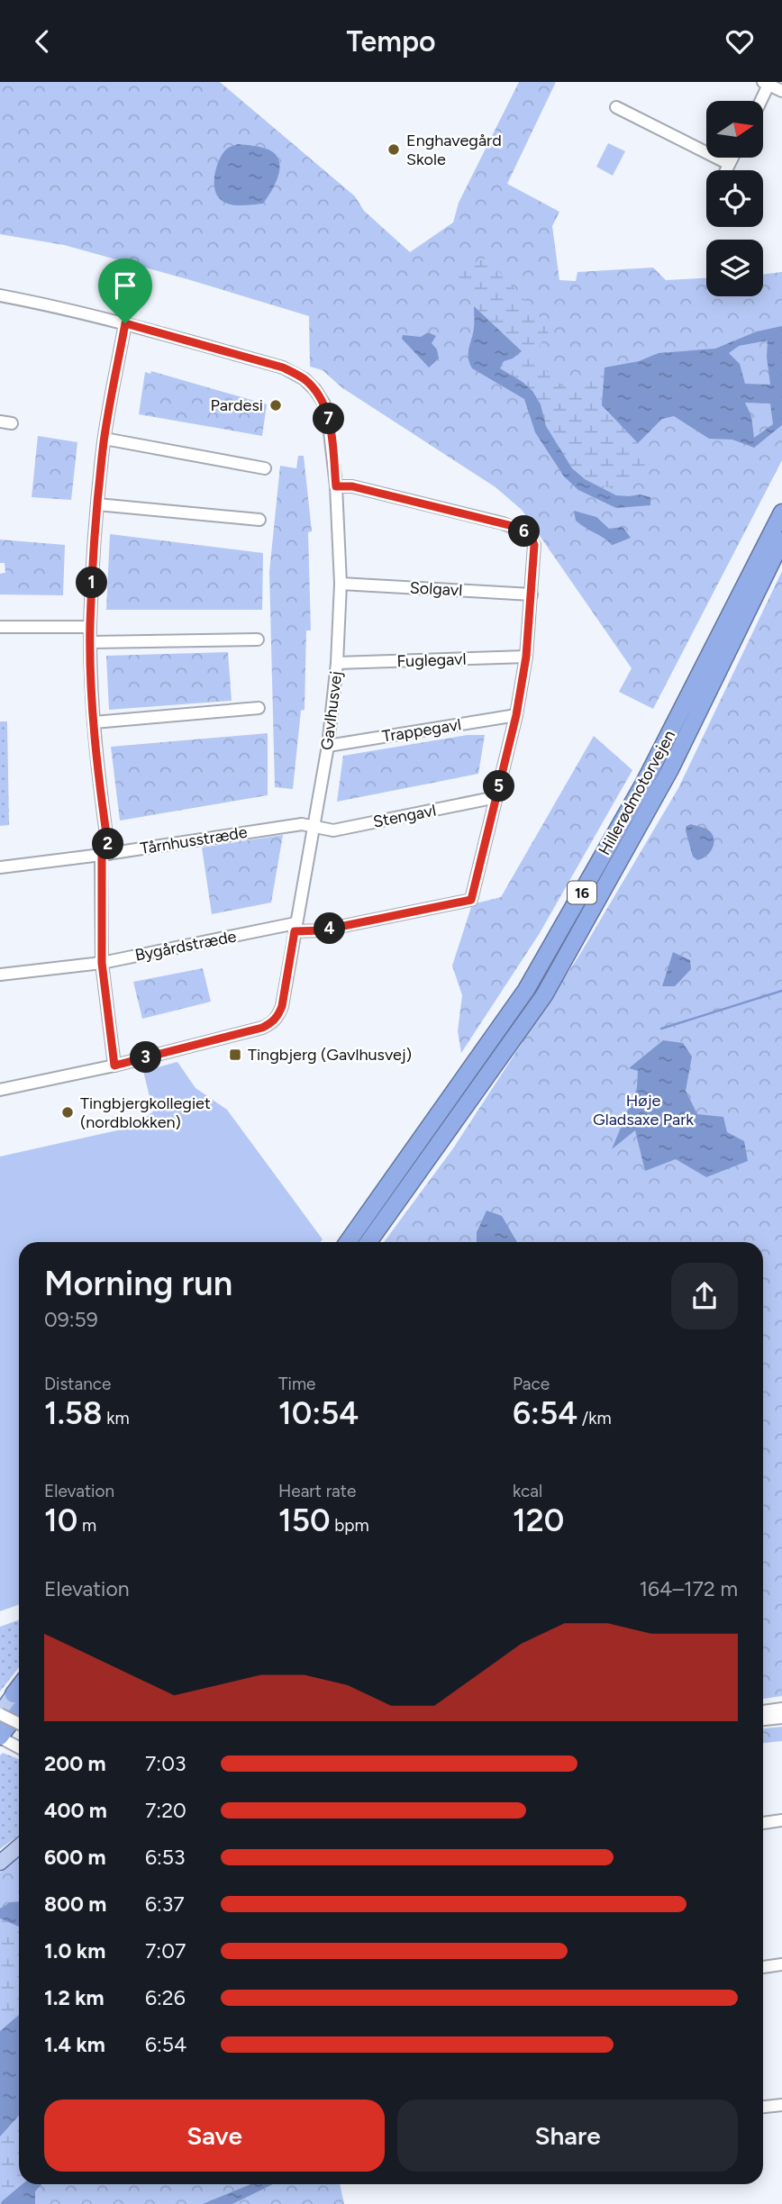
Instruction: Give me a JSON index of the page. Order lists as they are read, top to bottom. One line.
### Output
{"streets":{"highway":["Hillerødmotorvejen","16"],"street":["Solgavl","Fuglegavl","Gavlhusvej","Trappegavl","Stengavl","Tårnhusstræde","Bygårdstræde"]},"crossings":[["Solgavl","Gavlhusvej"],["Fuglegavl","Gavlhusvej"],["Gavlhusvej","Trappegavl"],["Gavlhusvej","Stengavl"],["Gavlhusvej","Tårnhusstræde"],["Gavlhusvej","Bygårdstræde"],["Stengavl","Tårnhusstræde"],["Stengavl","Bygårdstræde"]],"parks":["Høje Gladsaxe Park"],"places":{"other":["Enghavegård Skole","Pardesi","Tingbjergkollegiet (nordblokken)"],"transit":["Tingbjerg (Gavlhusvej)"]},"north":"right","page":{"header":"Tempo","pins":["7","6","1","5","2","4","3"],"heading":["Morning run","09:59"],"stats":[["Distance","1.58 km"],["Time","10:54"],["Pace","6:54 /km"],["Elevation","10 m"],["Heart rate","150 bpm"],["kcal","120"]],"chart":["Elevation","164–172 m"],"list":[{"name":"200 m","note":"7:03"},{"name":"400 m","note":"7:20"},{"name":"600 m","note":"6:53"},{"name":"800 m","note":"6:37"},{"name":"1.0 km","note":"7:07"},{"name":"1.2 km","note":"6:26"},{"name":"1.4 km","note":"6:54"}],"buttons":["Save","Share"]}}
